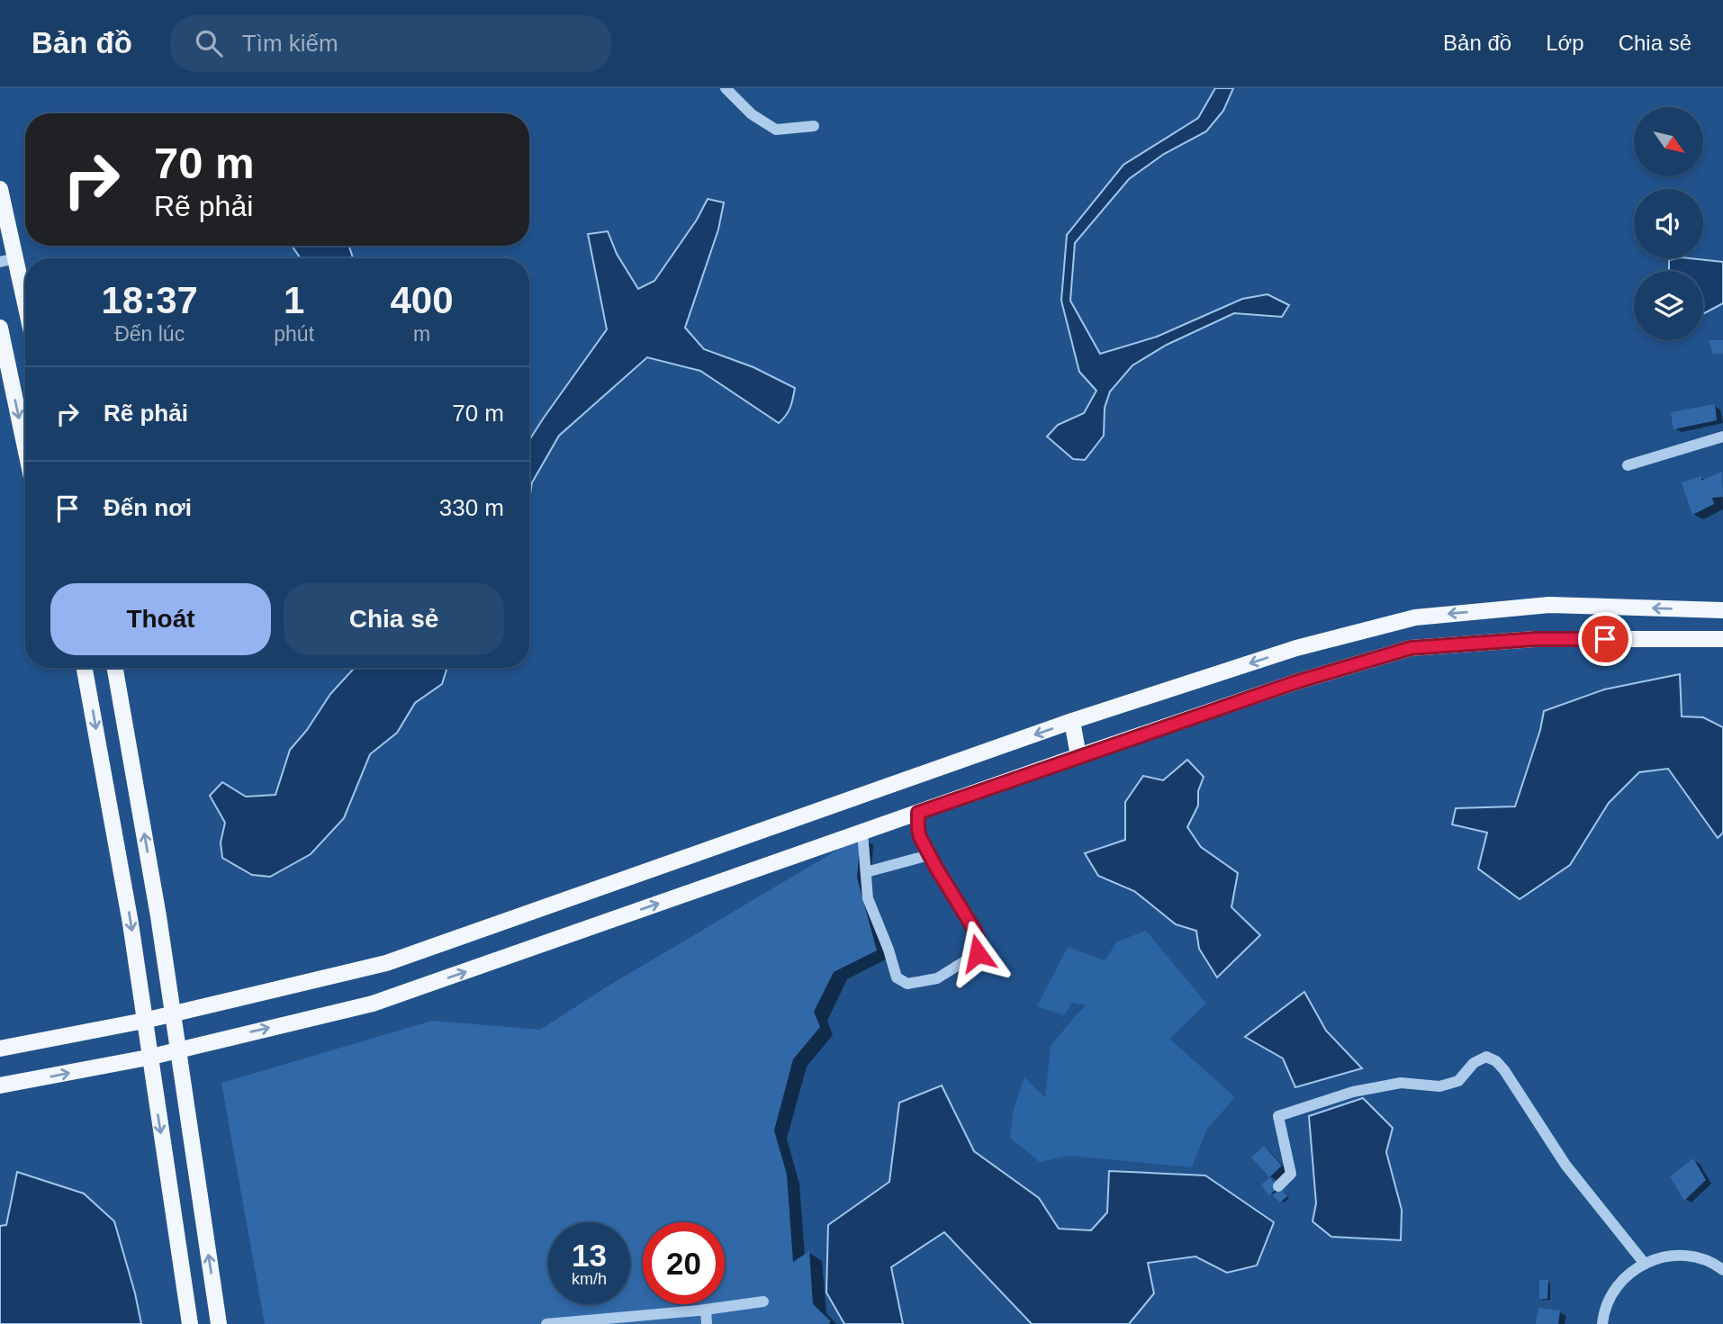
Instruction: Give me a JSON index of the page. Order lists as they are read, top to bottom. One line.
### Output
{"north":"bottom right","page":{"header":"Bản đồ","search":"Tìm kiếm","nav":["Bản đồ","Lớp","Chia sẻ"],"turn":["70 m","Rẽ phải"],"eta":["18:37","Đến lúc","1","phút","400","m"],"list":[{"name":"Rẽ phải","value":"70 m"},{"name":"Đến nơi","value":"330 m"}],"buttons":["Thoát","Chia sẻ"],"speed":"13 km/h","limit":"20"}}
